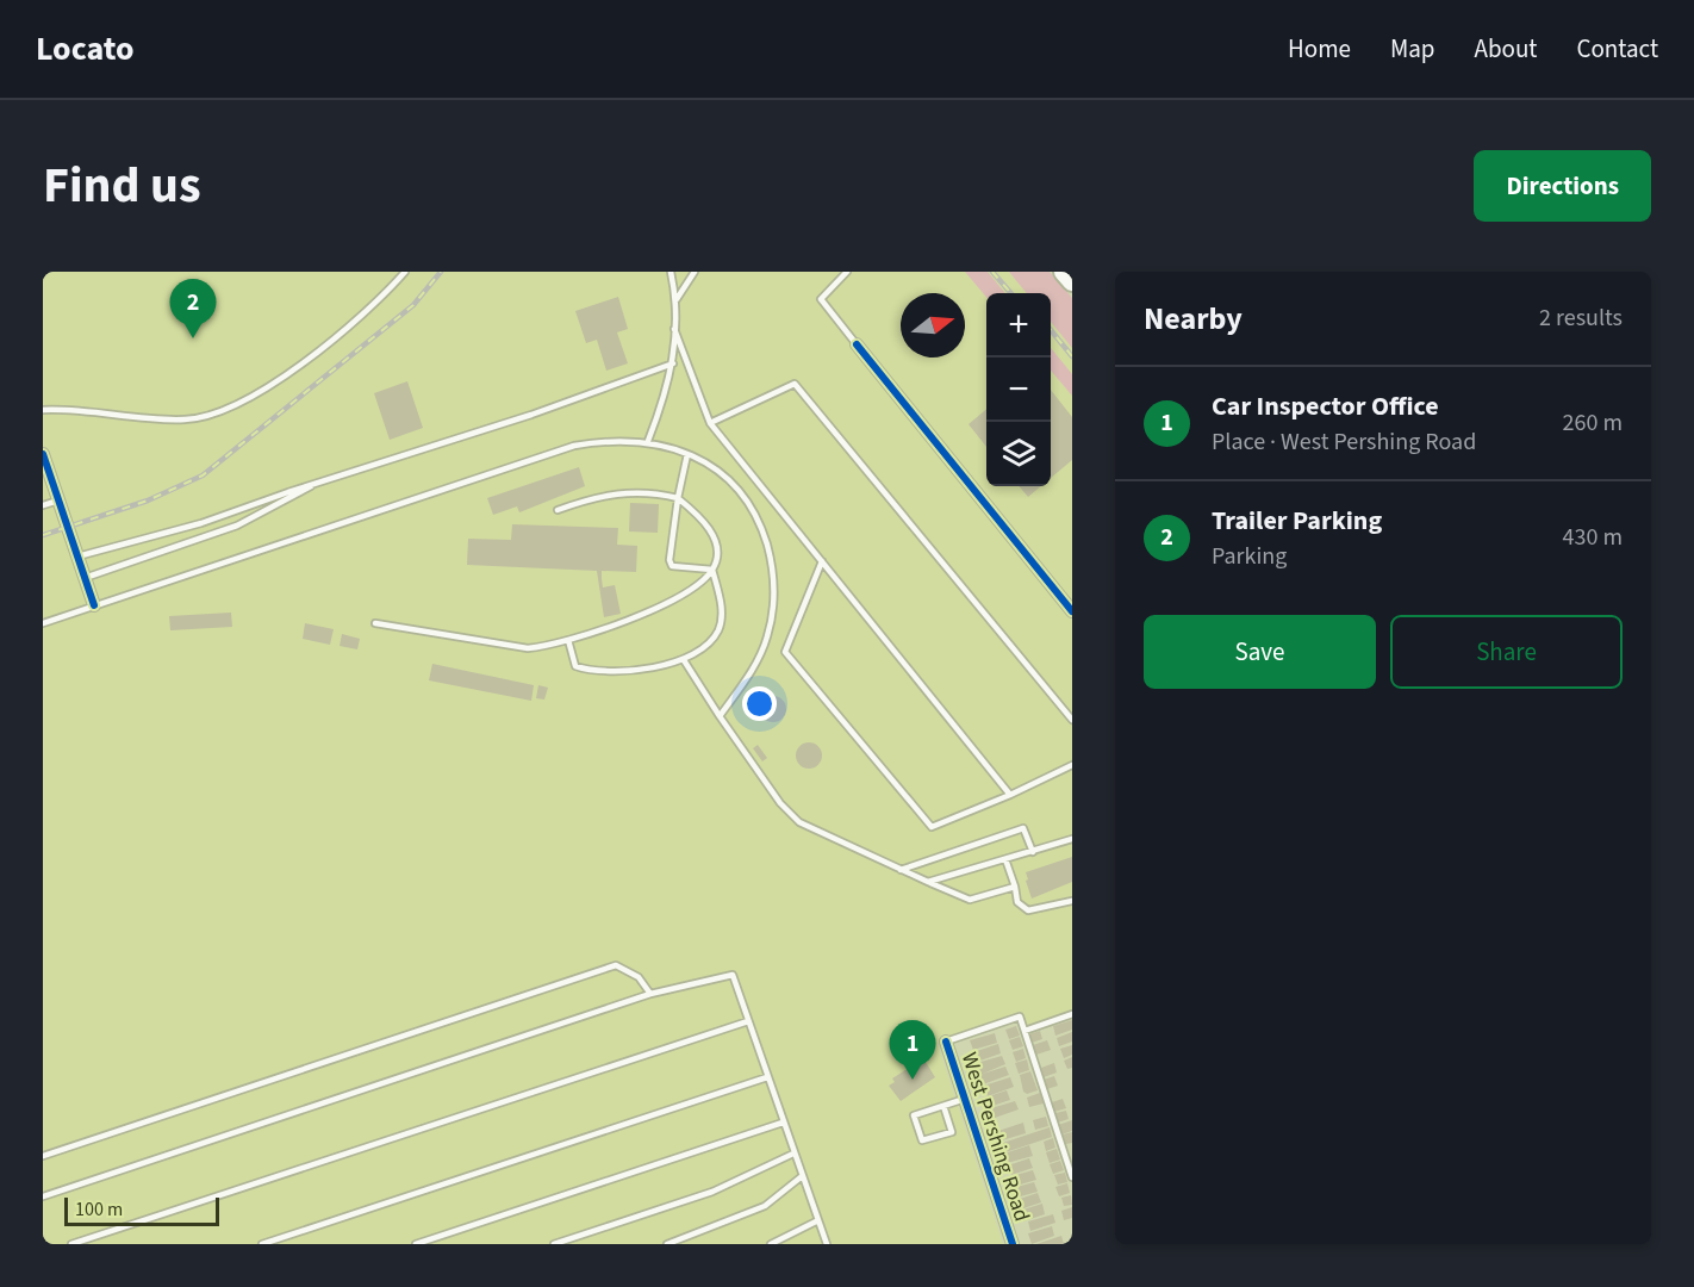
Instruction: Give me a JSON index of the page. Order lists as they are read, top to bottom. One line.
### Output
{"streets":{"street":["West Pershing Road"]},"scale_bar":"100 m","north":"right","page":{"header":"Locato","nav":["Home","Map","About","Contact"],"title":"Find us","buttons":["Directions",["Save","Share"]],"heading":["Nearby","2 results"],"pins":["2","1"],"map_buttons":["+","−"],"list":[{"mark":"1","name":"Car Inspector Office","note":"Place · West Pershing Road","value":"260 m"},{"mark":"2","name":"Trailer Parking","note":"Parking","value":"430 m"}],"scale":"100 m"}}
